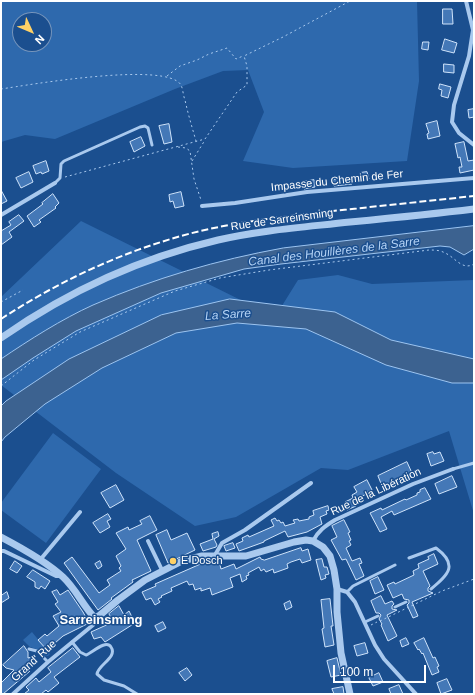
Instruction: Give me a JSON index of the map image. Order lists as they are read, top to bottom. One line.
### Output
{"streets":{"street":["Impasse du Chemin de Fer","Rue de Sarreinsming","Rue de la Libération","Grand' Rue"]},"crossings":[["Rue de la Libération","Grand' Rue"]],"districts":["Sarreinsming"],"water":["Canal des Houillères de la Sarre","La Sarre"],"places":["E Dosch"],"scale_bar":"100 m","north":"bottom right"}
